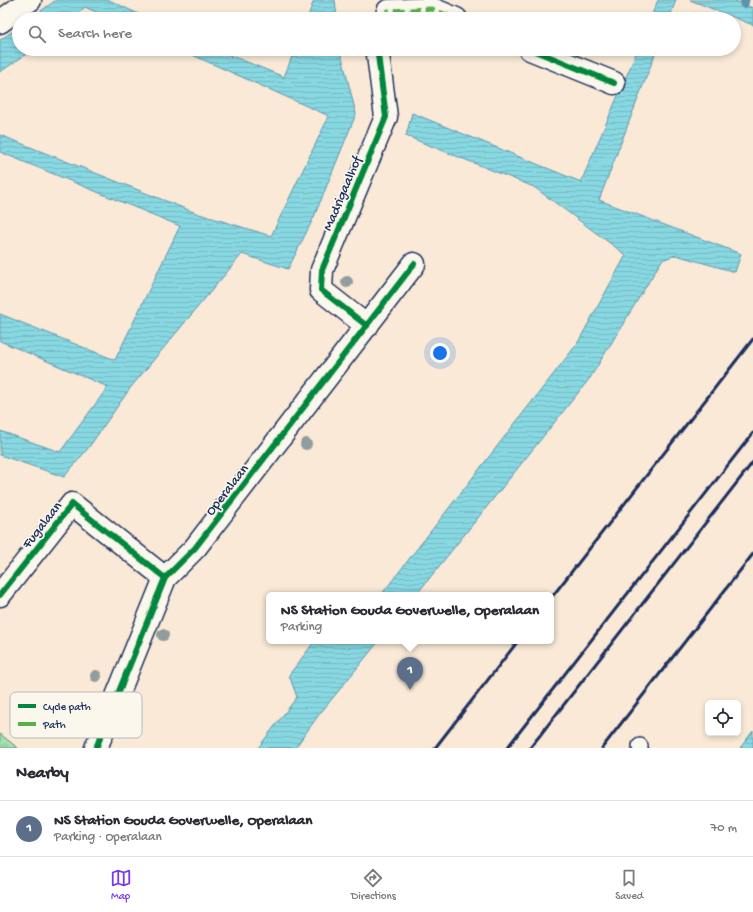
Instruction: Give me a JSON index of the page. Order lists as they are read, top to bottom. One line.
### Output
{"streets":{"street":["Madrigaalhof","Operalaan","Fugalaan"]},"crossings":[["Madrigaalhof","Operalaan"],["Operalaan","Fugalaan"]],"legend":["Cycle path","Path"],"page":{"search":"Search here","popup":["NS Station Gouda Goverwelle, Operalaan","Parking"],"pins":"1","heading":"Nearby","list":[{"mark":"1","name":"NS Station Gouda Goverwelle, Operalaan","note":"Parking · Operalaan","value":"70 m"}],"nav":["Map","Directions","Saved"]}}
